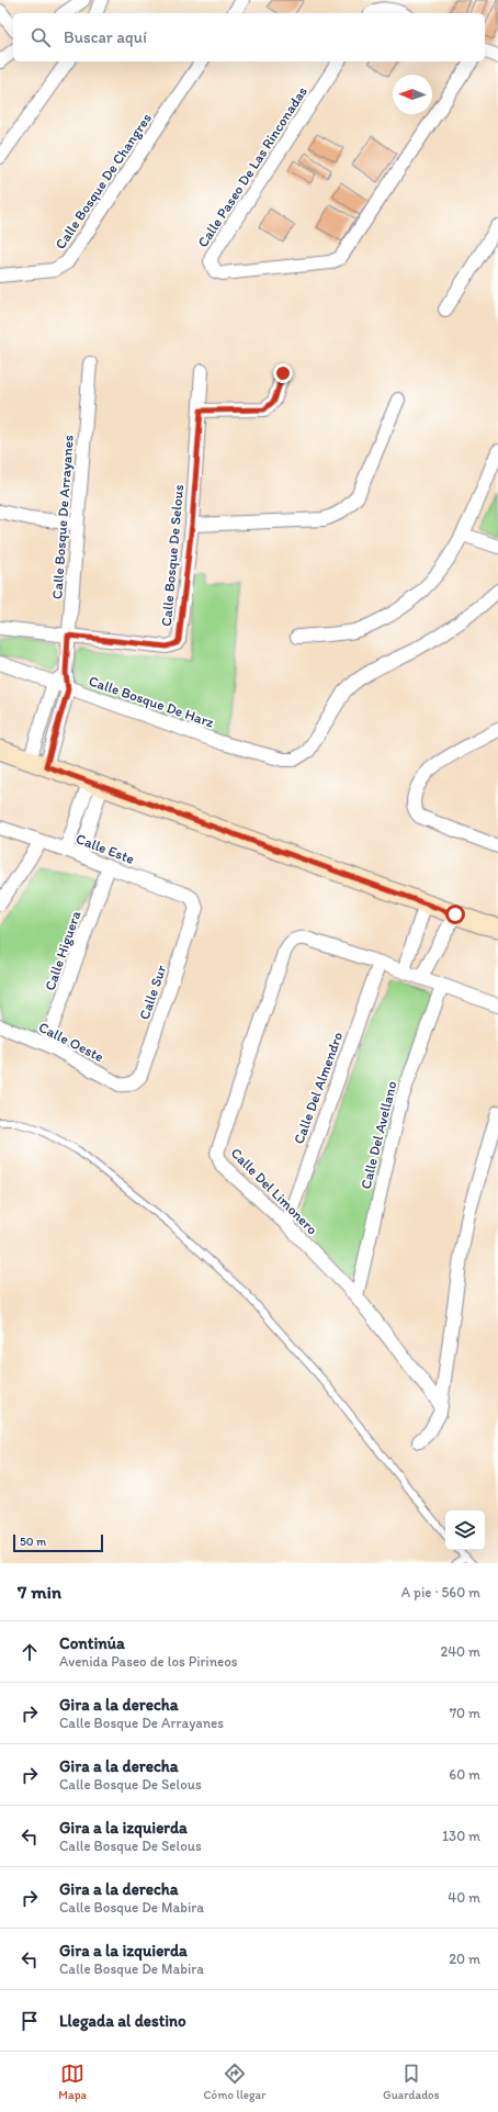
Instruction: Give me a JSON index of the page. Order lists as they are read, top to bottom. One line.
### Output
{"streets":{"street":["Calle Paseo De Las Rinconadas","Calle Bosque De Changres","Calle Bosque De Arrayanes","Calle Bosque De Selous","Calle Bosque De Harz","Calle Este","Calle Higuera","Calle Sur","Calle Oeste","Calle Del Almendro","Calle Del Avellano","Calle Del Limonero"]},"crossings":[["Calle Bosque De Arrayanes","Calle Bosque De Selous"],["Calle Bosque De Arrayanes","Calle Bosque De Harz"],["Calle Este","Calle Higuera"],["Calle Este","Calle Sur"],["Calle Higuera","Calle Oeste"],["Calle Sur","Calle Oeste"],["Calle Del Almendro","Calle Del Limonero"],["Calle Del Avellano","Calle Del Limonero"]],"scale_bar":"50 m","north":"left","page":{"search":"Buscar aquí","scale":"50 m","heading":["7 min","A pie · 560 m"],"list":[["Continúa","Avenida Paseo de los Pirineos","240 m"],["Gira a la derecha","Calle Bosque De Arrayanes","70 m"],["Gira a la derecha","Calle Bosque De Selous","60 m"],["Gira a la izquierda","Calle Bosque De Selous","130 m"],["Gira a la derecha","Calle Bosque De Mabira","40 m"],["Gira a la izquierda","Calle Bosque De Mabira","20 m"],"Llegada al destino"],"nav":["Mapa","Cómo llegar","Guardados"]}}
